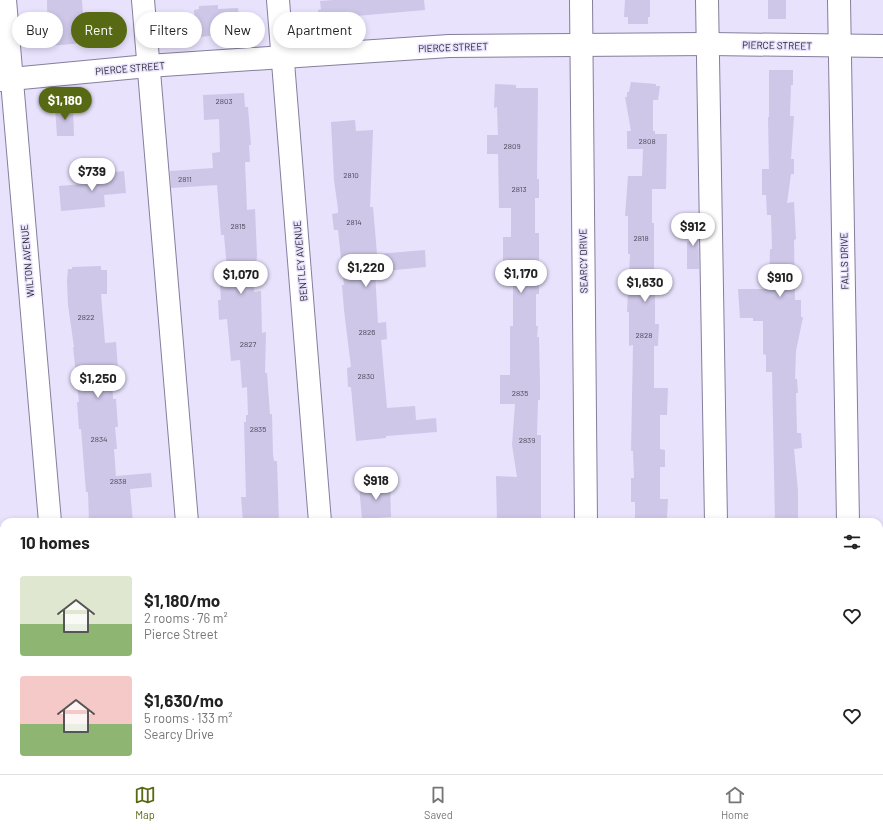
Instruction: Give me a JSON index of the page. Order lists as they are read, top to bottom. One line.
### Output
{"streets":{"street":["PIERCE STREET","WILTON AVENUE","BENTLEY AVENUE","SEARCY DRIVE","FALLS DRIVE"]},"crossings":[["PIERCE STREET","WILTON AVENUE"],["PIERCE STREET","BENTLEY AVENUE"],["PIERCE STREET","SEARCY DRIVE"],["PIERCE STREET","FALLS DRIVE"]],"house_numbers":["2803","2808","2809","2810","2811","2813","2814","2815","2818","2822","2826","2828","2827","2830","2835","2835","2834","2839","2838"],"page":{"chip":["Buy","Rent","Filters","New","Apartment"],"price":["$1,180","$739","$912","$1,220","$1,170","$1,070","$910","$1,630","$1,250","$918"],"heading":"10 homes","list":[{"name":"$1,180/mo","note":"2 rooms · 76 m² · Pierce Street"},{"name":"$1,630/mo","note":"5 rooms · 133 m² · Searcy Drive"}],"tabs":["Map","Saved","Home"]}}
